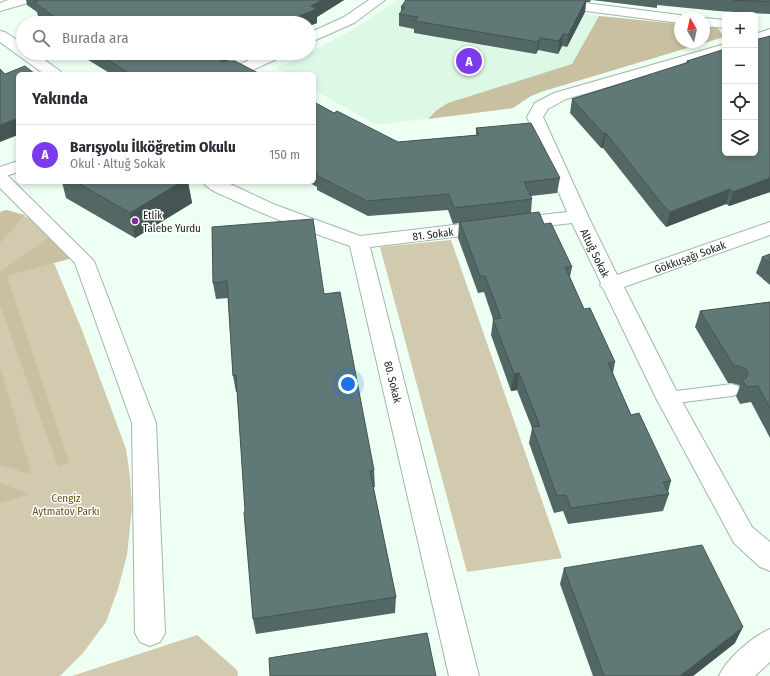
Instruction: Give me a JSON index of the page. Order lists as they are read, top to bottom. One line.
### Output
{"streets":{"street":["81. Sokak","Altuğ Sokak","Gökkuşağı Sokak","80. Sokak"]},"crossings":[["81. Sokak","Altuğ Sokak"],["81. Sokak","80. Sokak"],["Altuğ Sokak","Gökkuşağı Sokak"]],"parks":["Cengiz Aytmatov Parkı"],"places":["Etlik Talebe Yurdu"],"north":"top","page":{"map_buttons":["+","−"],"search":"Burada ara","pins":"A","heading":"Yakında","list":[{"mark":"A","name":"Barışyolu İlköğretim Okulu","note":"Okul · Altuğ Sokak","value":"150 m"}]}}
